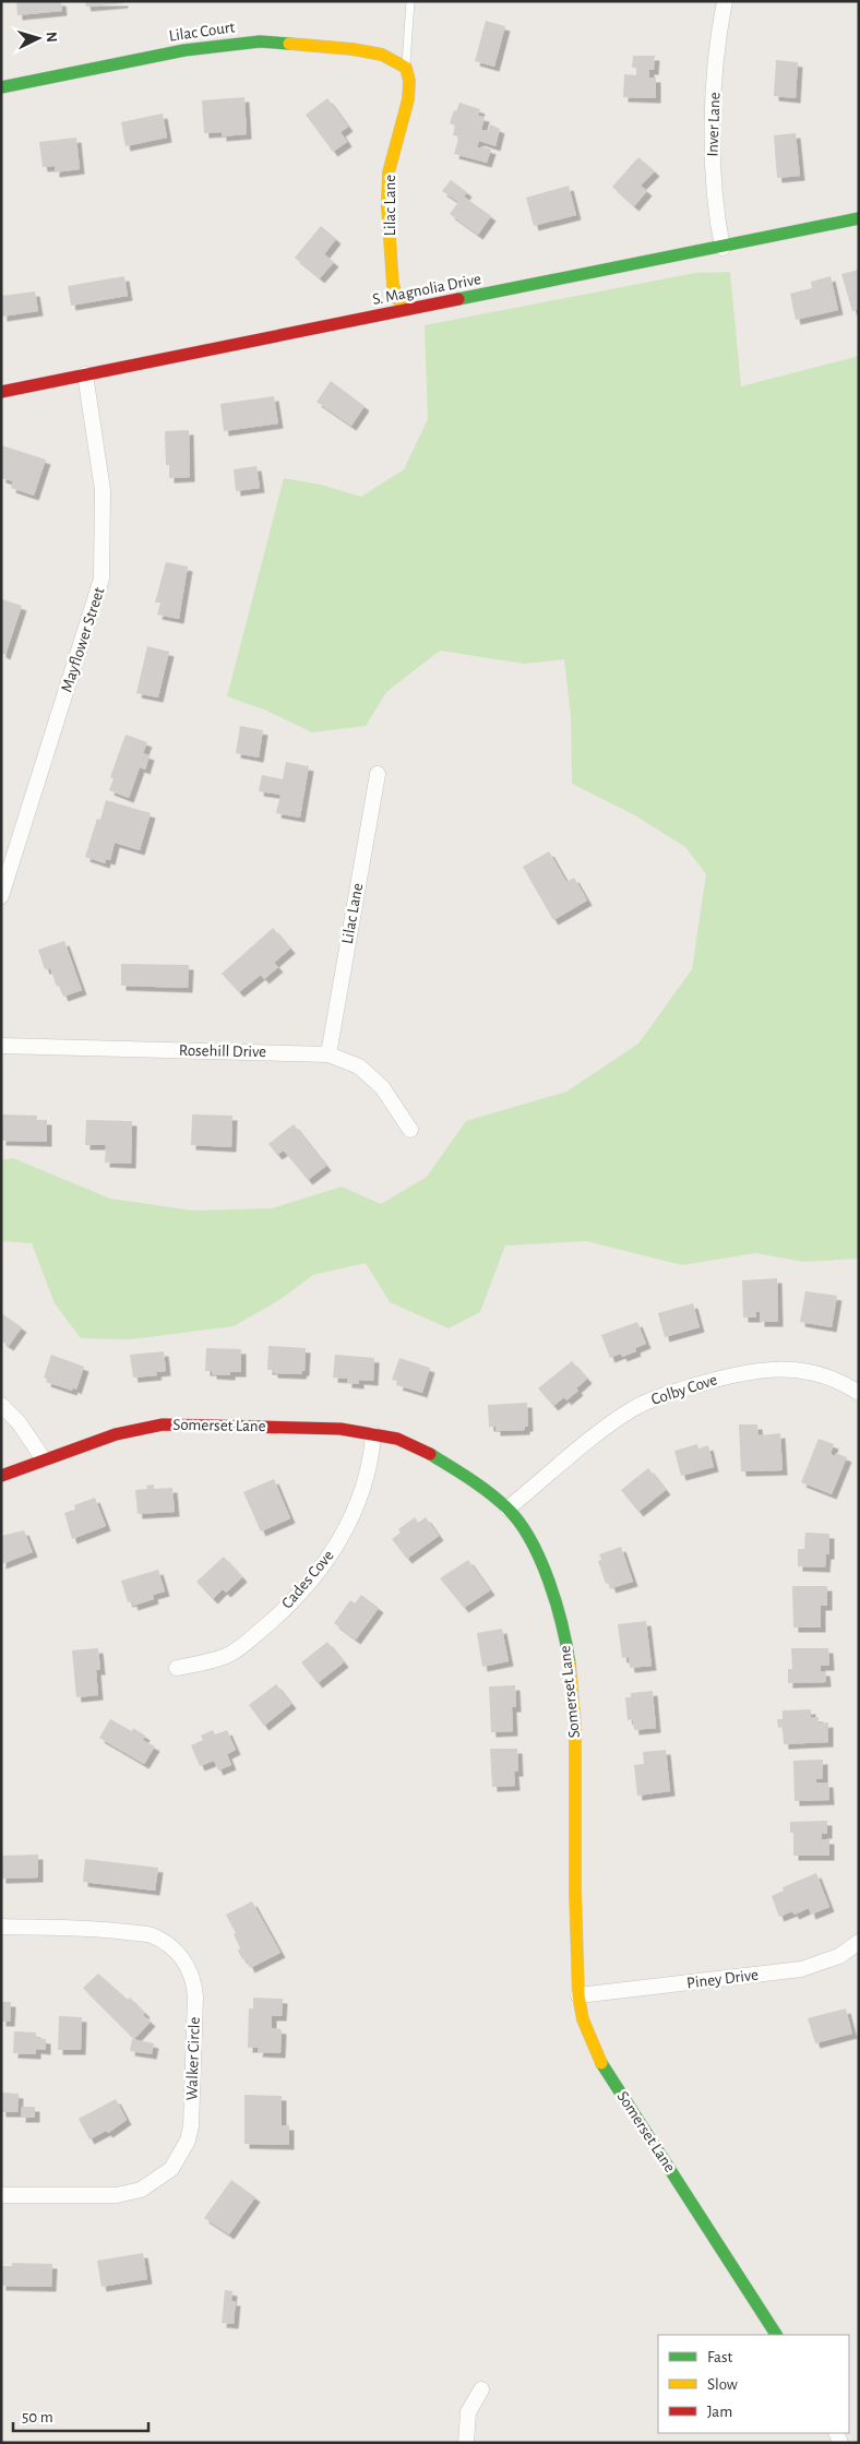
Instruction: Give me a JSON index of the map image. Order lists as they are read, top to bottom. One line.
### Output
{"streets":{"street":["Lilac Court","Inver Lane","Lilac Lane","S. Magnolia Drive","Mayflower Street","Rosehill Drive","Colby Cove","Somerset Lane","Cades Cove","Piney Drive","Walker Circle"]},"crossings":[["Lilac Court","Lilac Lane"],["Inver Lane","S. Magnolia Drive"],["Lilac Lane","S. Magnolia Drive"],["Lilac Lane","Rosehill Drive"],["S. Magnolia Drive","Mayflower Street"],["Colby Cove","Somerset Lane"],["Somerset Lane","Cades Cove"],["Somerset Lane","Piney Drive"]],"legend":["Fast","Slow","Jam"],"scale_bar":"50 m","north":"right"}
